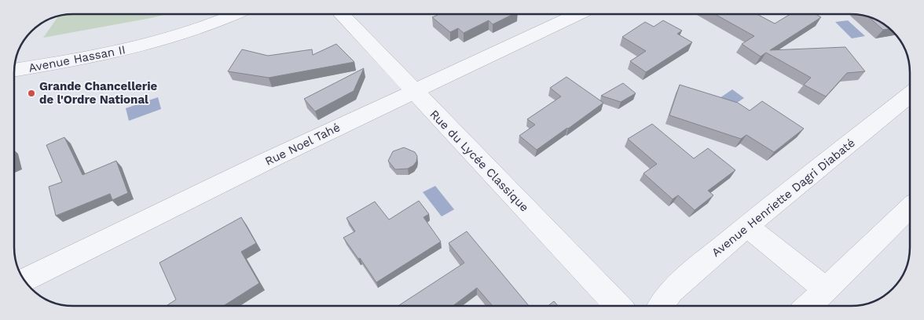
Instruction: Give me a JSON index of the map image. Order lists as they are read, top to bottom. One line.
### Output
{"streets":{"street":["Avenue Hassan II","Rue Noel Tahé","Rue du Lycée Classique","Avenue Henriette Dagri Diabaté"]},"crossings":[["Rue Noel Tahé","Rue du Lycée Classique"]],"places":["Grande Chancellerie de l'Ordre National"]}
